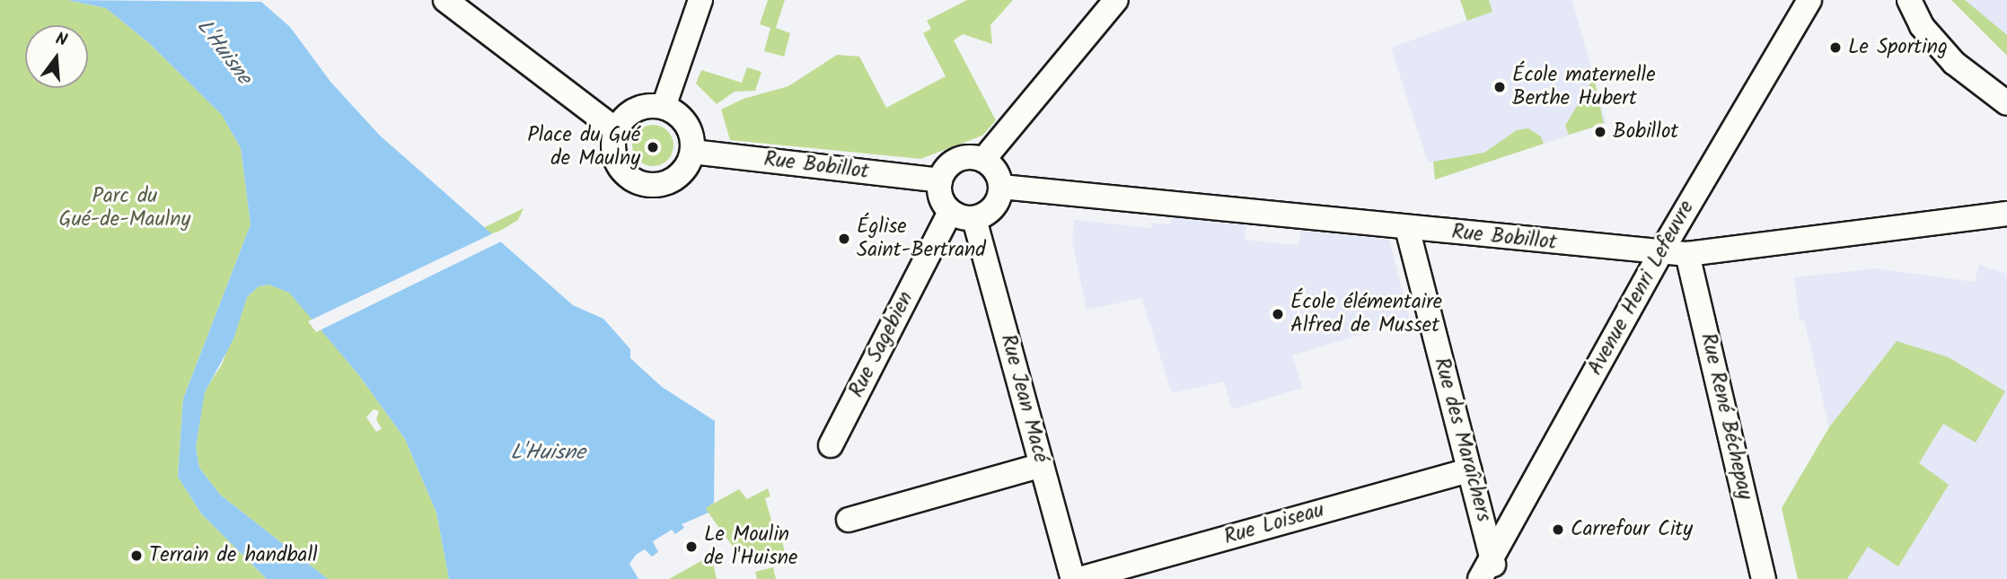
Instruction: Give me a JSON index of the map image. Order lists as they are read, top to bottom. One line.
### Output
{"streets":{"street":["Rue Bobillot","Avenue Henri Lefeuvre","Rue Sagebien","Rue Jean Macé","Rue René Béchepay","Rue des Maraîchers","Rue Loiseau"]},"crossings":[["Rue Bobillot","Avenue Henri Lefeuvre"],["Rue Bobillot","Rue Sagebien"],["Rue Bobillot","Rue Jean Macé"],["Rue Bobillot","Rue René Béchepay"],["Rue Bobillot","Rue des Maraîchers"],["Avenue Henri Lefeuvre","Rue des Maraîchers"],["Rue Sagebien","Rue Jean Macé"],["Rue des Maraîchers","Rue Loiseau"]],"water":["L'Huisne"],"parks":["Parc du Gué-de-Maulny"],"places":["Le Sporting","École maternelle Berthe Hubert","Bobillot","Place du Gué de Maulny","Église Saint-Bertrand","École élémentaire Alfred de Musset","Carrefour City","Le Moulin de l'Huisne","Terrain de handball"],"north":"top"}
